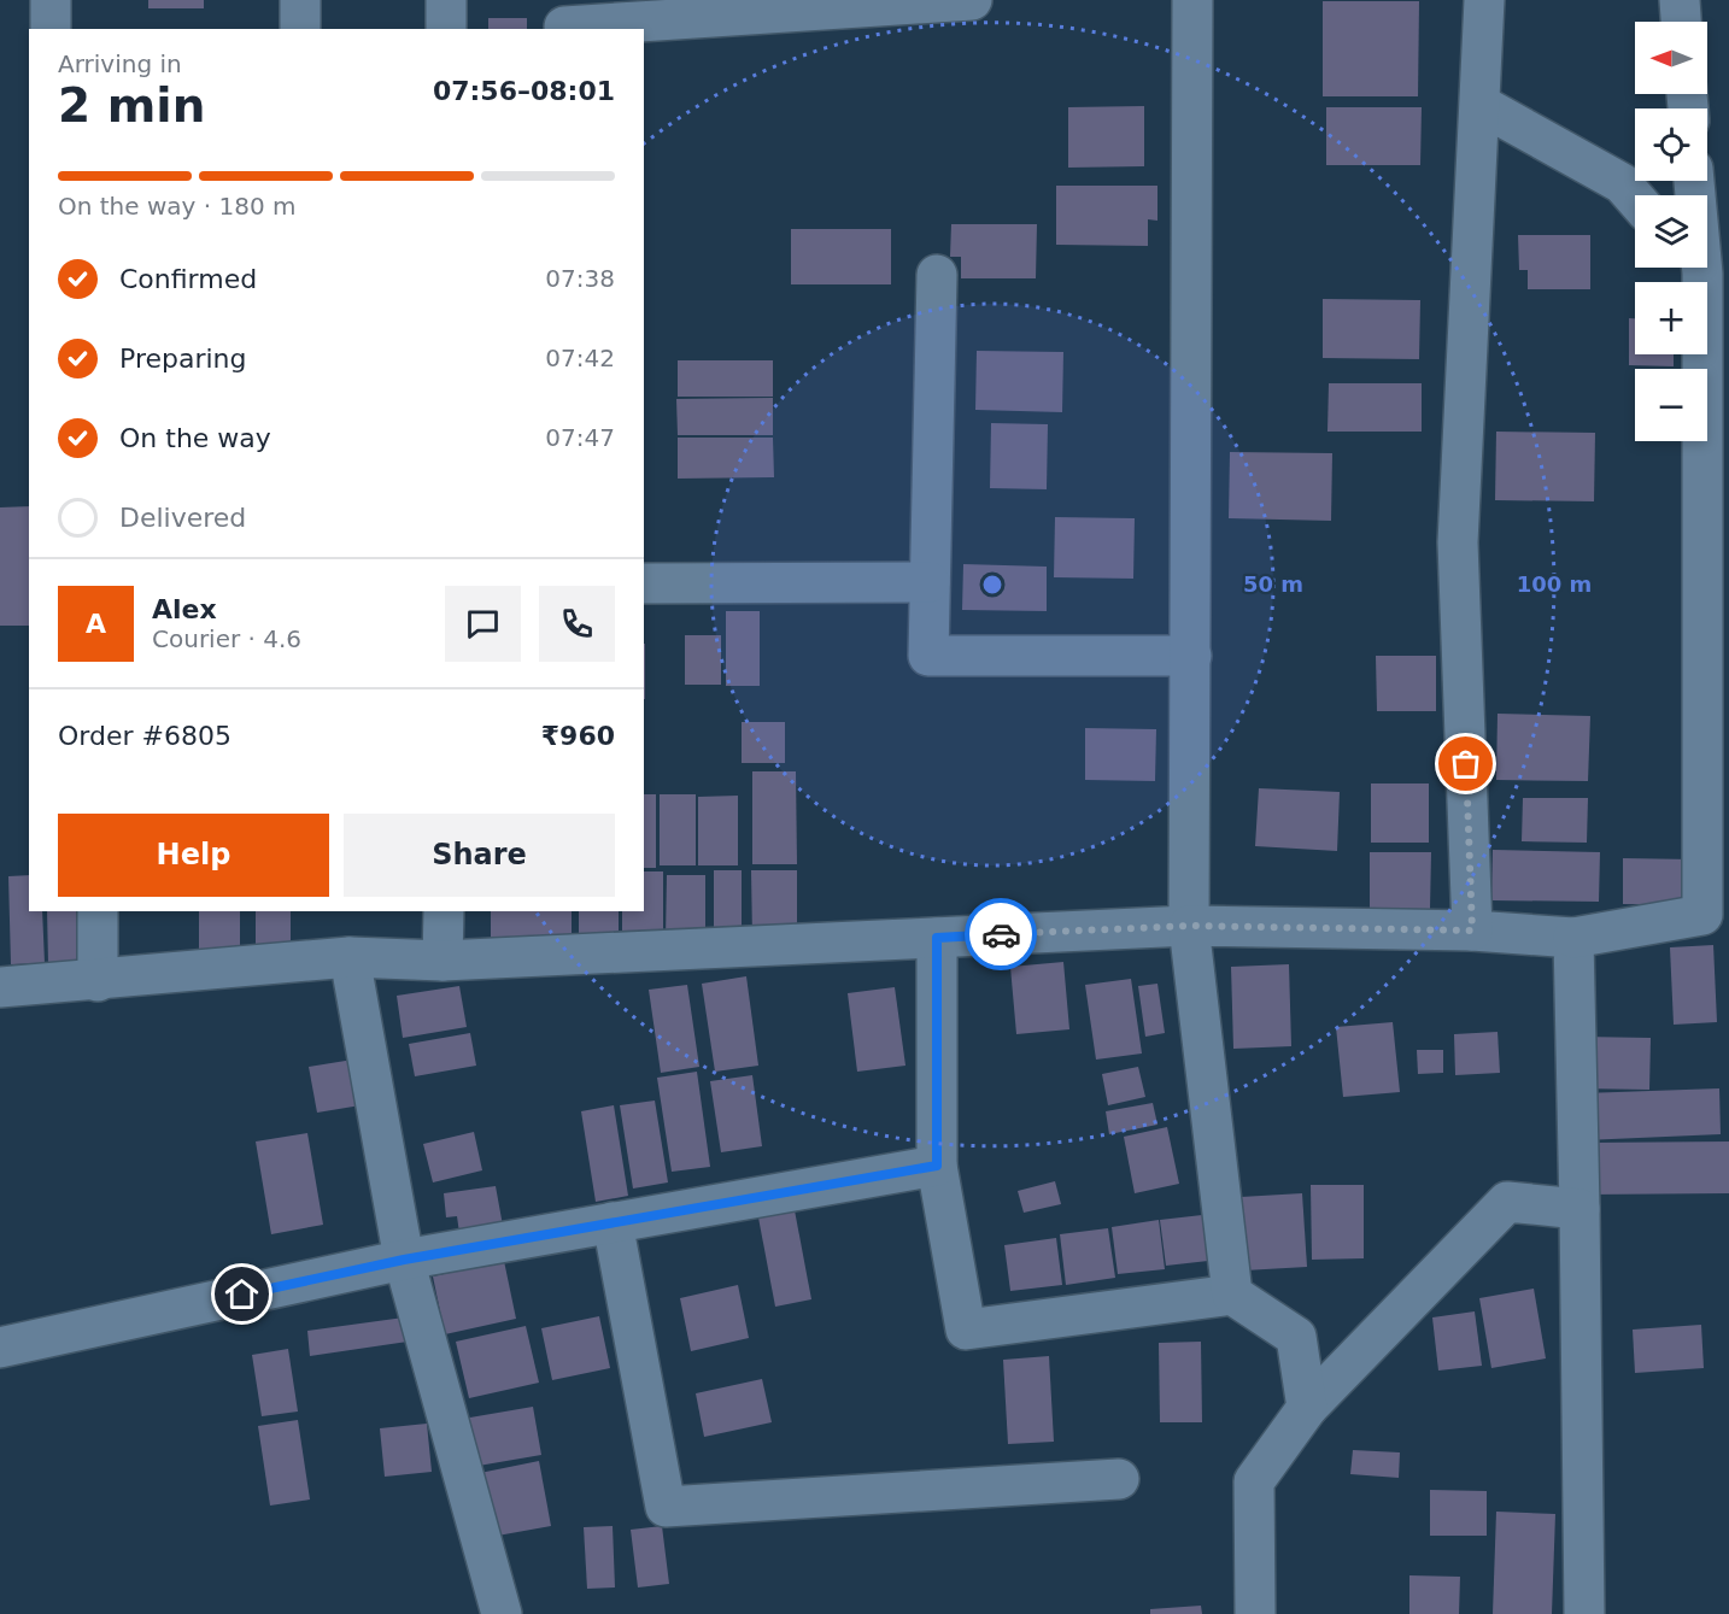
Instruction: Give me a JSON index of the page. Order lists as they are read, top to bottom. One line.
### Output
{"north":"left","page":{"map_buttons":["+","−"],"heading":["2 min","Arriving in","07:56–08:01"],"panel":["Alex","Courier · 4.6","Order #6805","₹960"],"bar":"On the way · 180 m","list":[["Confirmed","07:38"],["Preparing","07:42"],["On the way","07:47"],"Delivered"],"round":"A","buttons":["Help","Share"]},"rings":["50 m","100 m"]}
